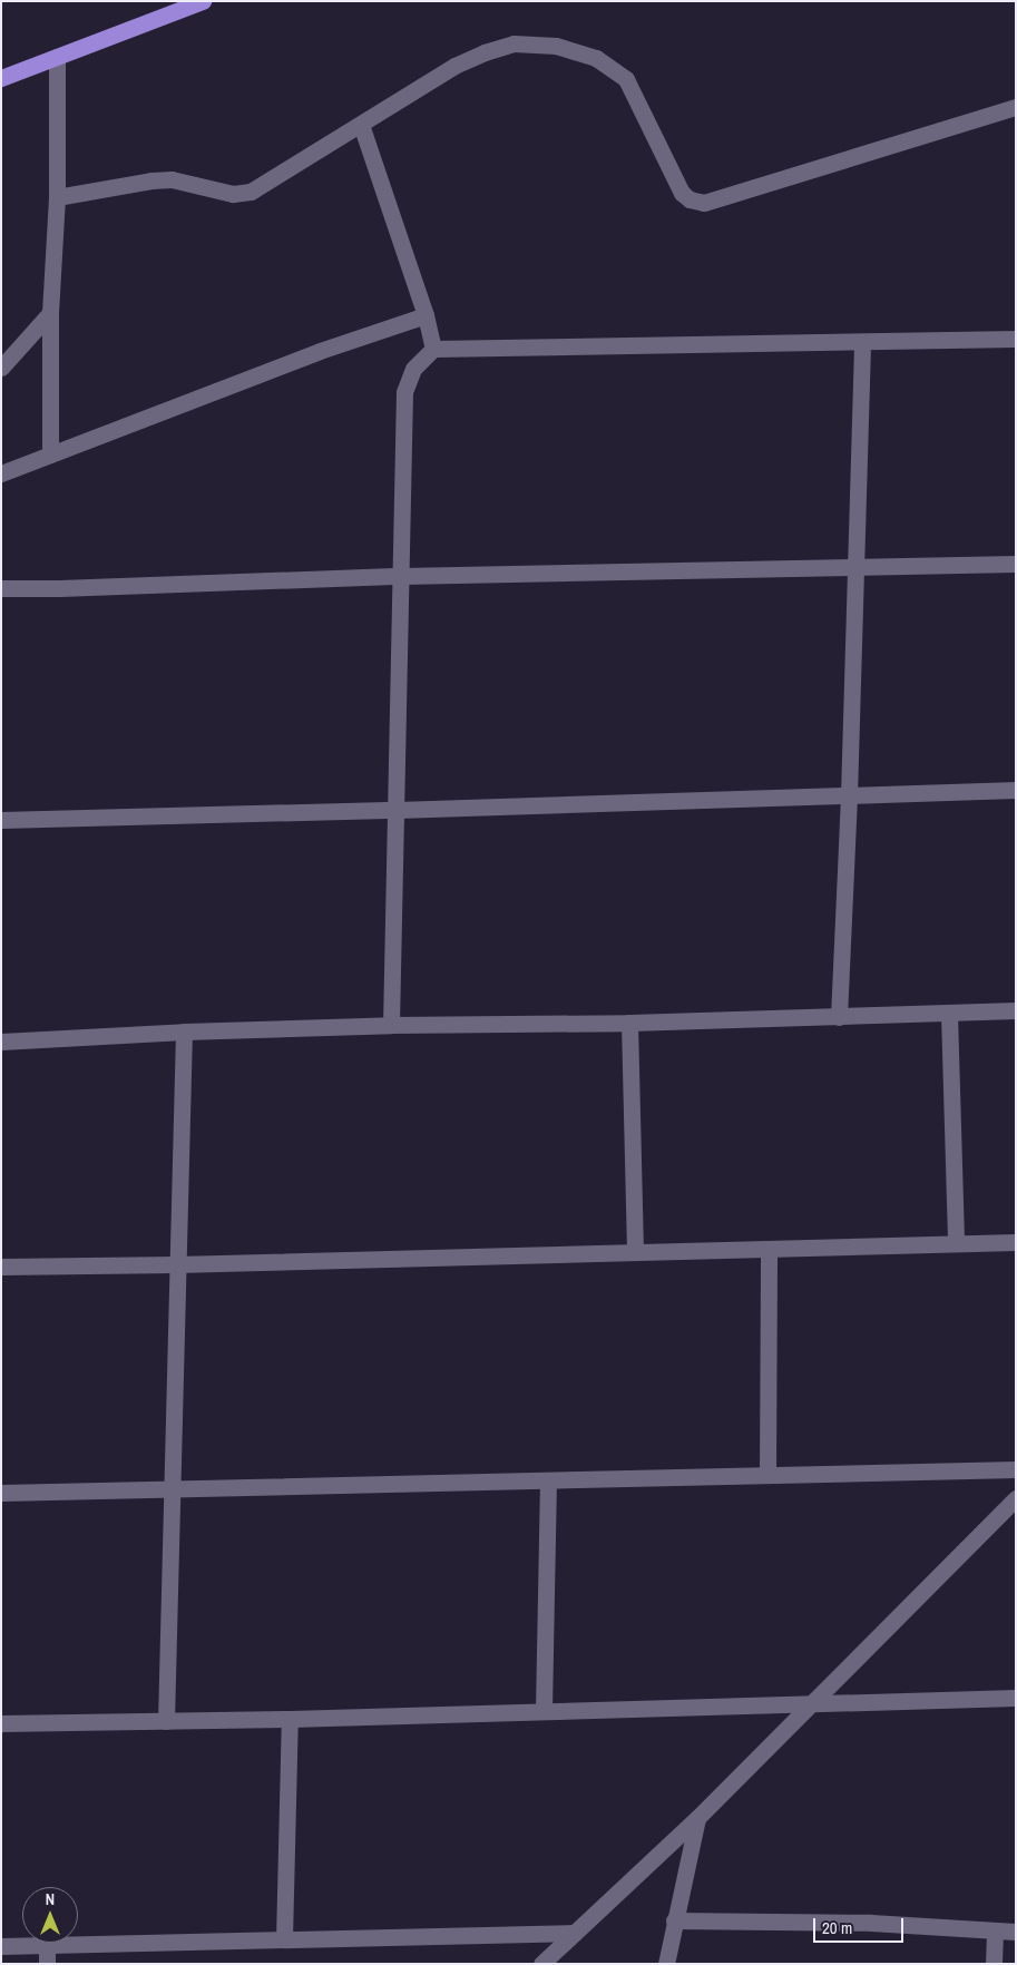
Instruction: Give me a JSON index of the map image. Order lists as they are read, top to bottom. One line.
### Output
{"scale_bar":"20 m","north":"top"}
